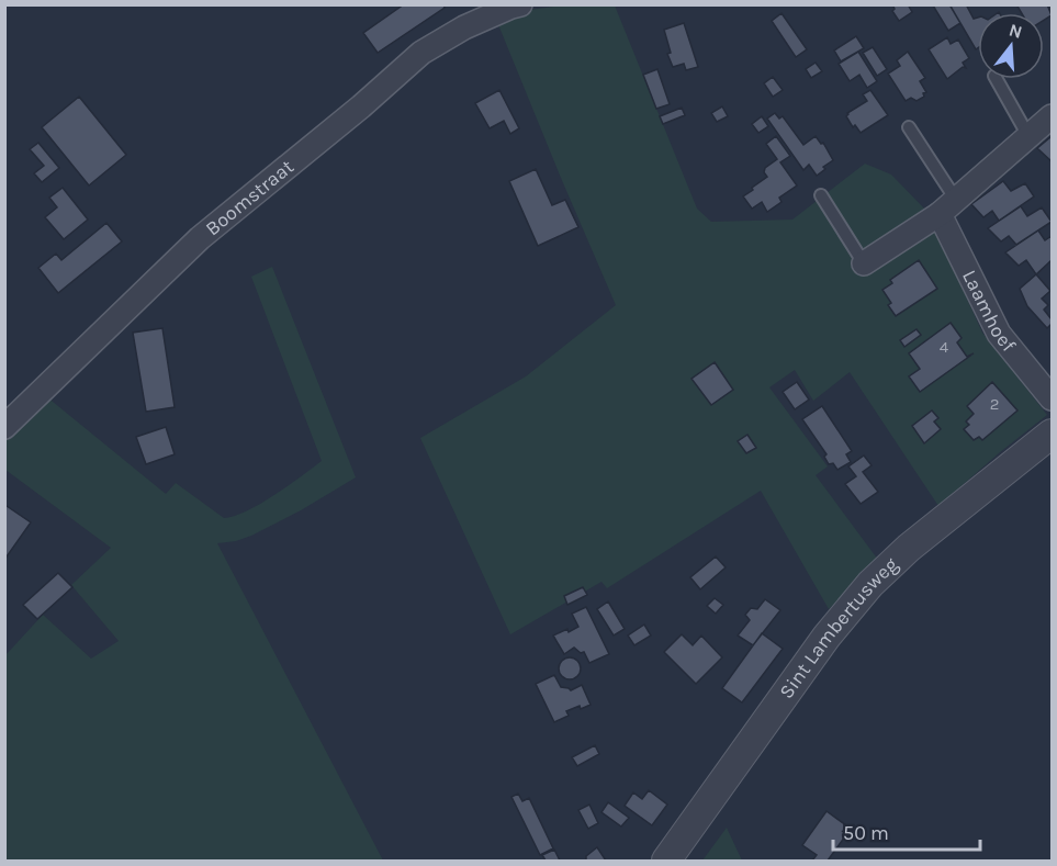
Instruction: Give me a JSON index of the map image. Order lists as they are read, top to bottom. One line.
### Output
{"streets":{"street":["Boomstraat","Laamhoef","Sint Lambertusweg"]},"house_numbers":["4","2"],"scale_bar":"50 m","north":"top"}
